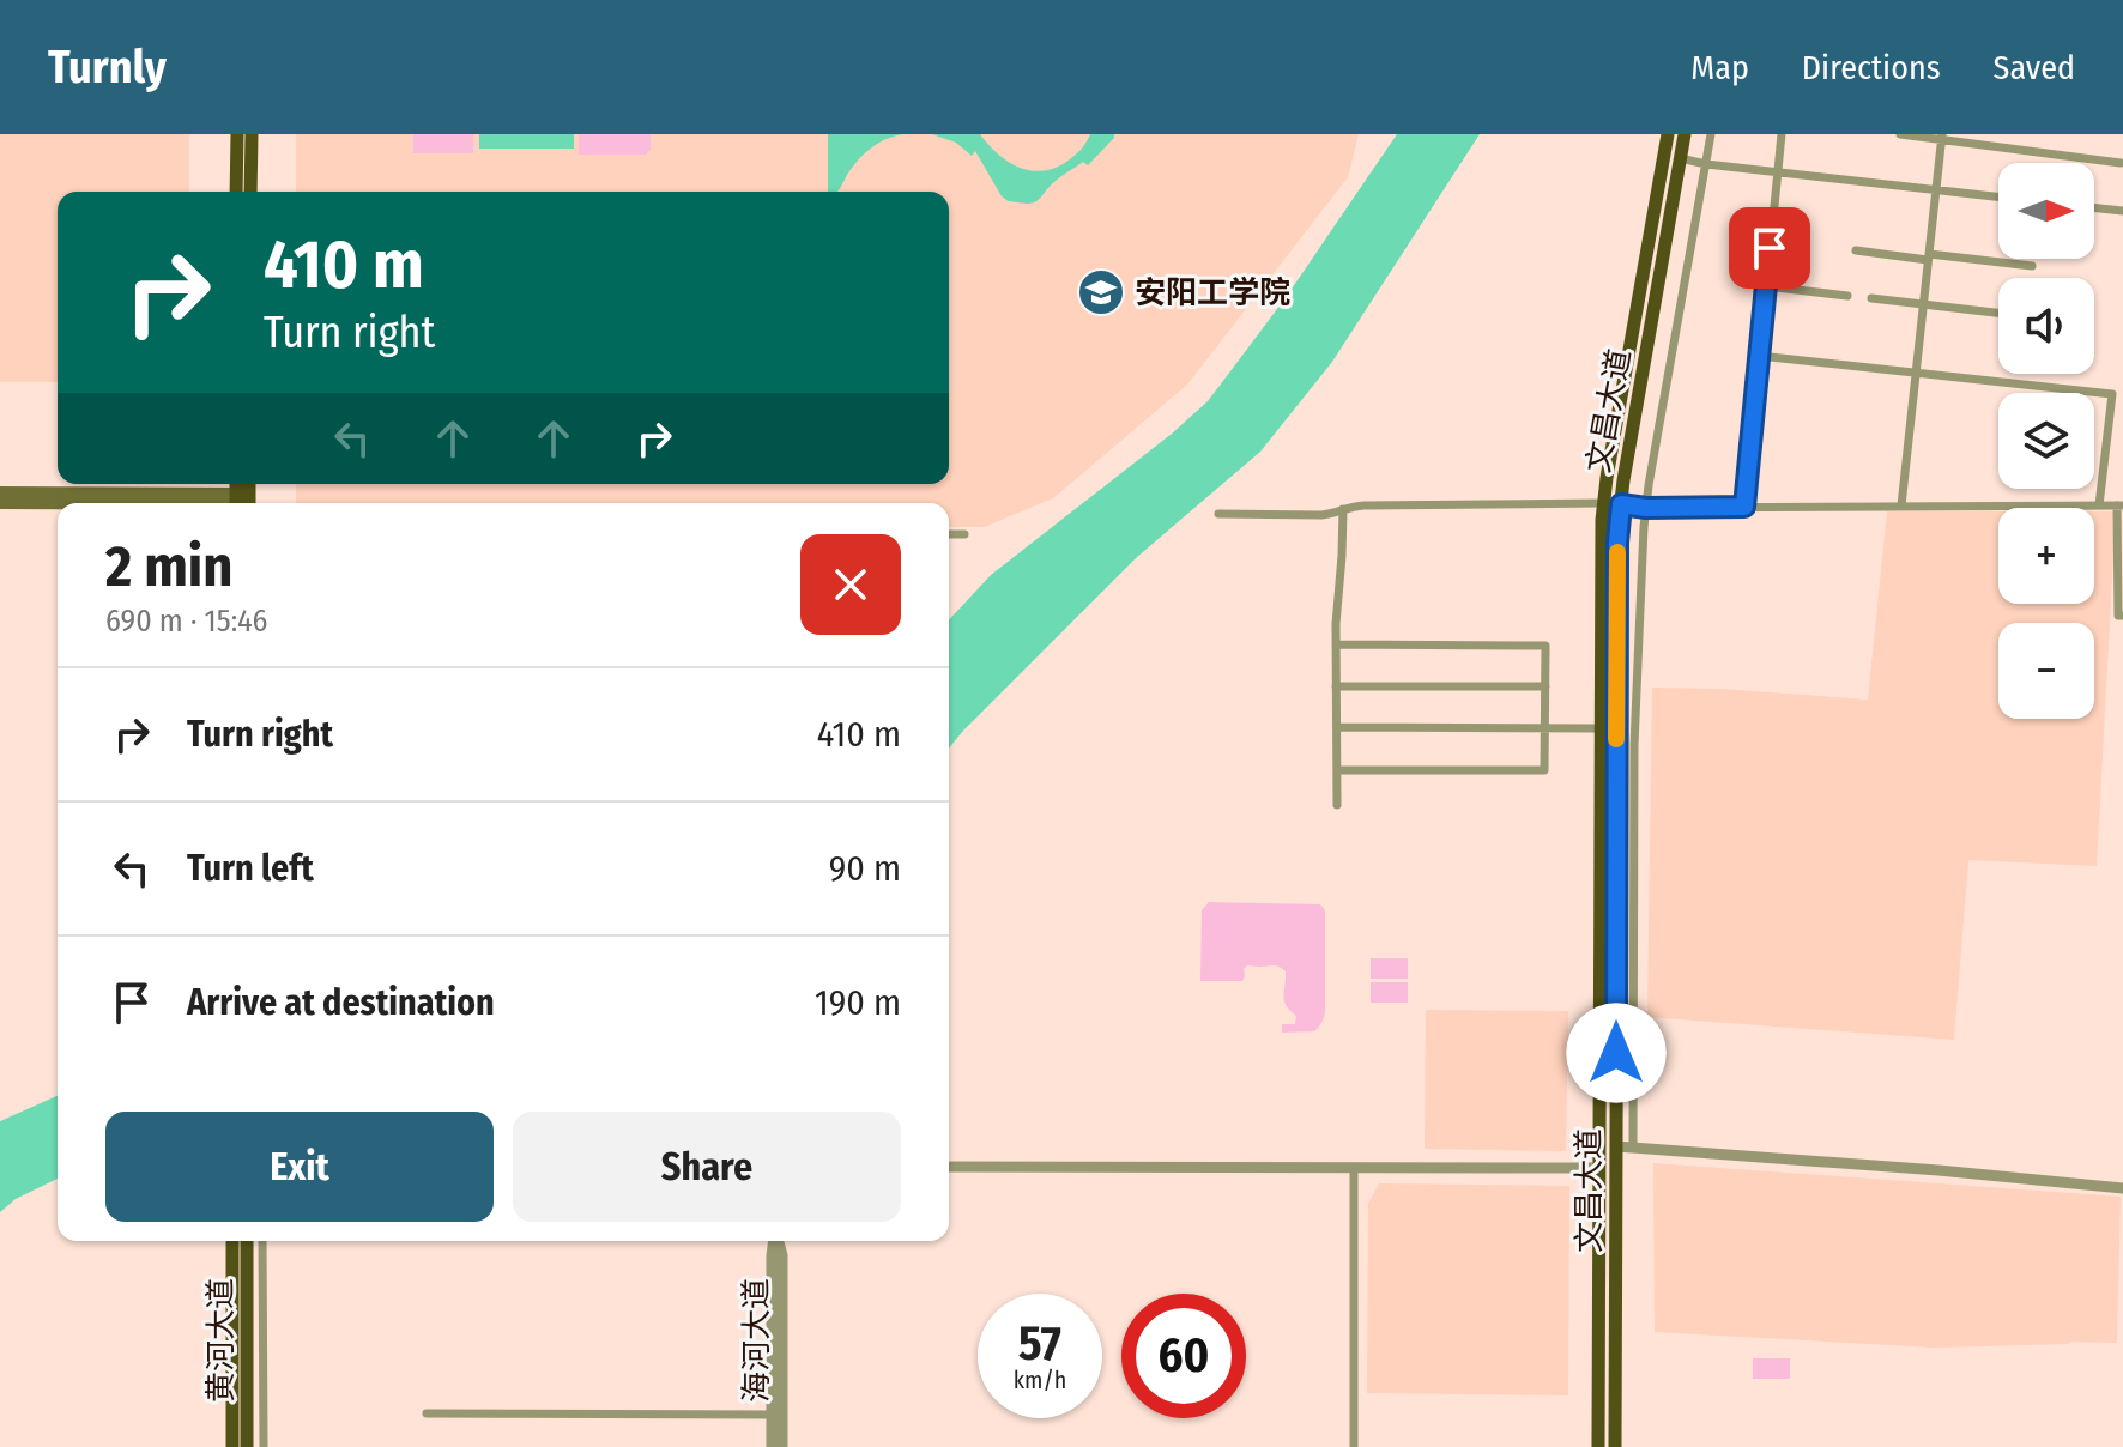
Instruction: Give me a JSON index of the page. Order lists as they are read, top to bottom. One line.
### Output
{"streets":{"main road":["文昌大道","黄河大道"],"street":["海河大道"]},"places":{"school or university":["安阳工学院"]},"north":"right","page":{"header":"Turnly","nav":["Map","Directions","Saved"],"map_buttons":["+","−"],"turn":["410 m","Turn right"],"heading":["2 min","690 m · 15:46"],"list":[{"name":"Turn right","value":"410 m"},{"name":"Turn left","value":"90 m"},{"name":"Arrive at destination","value":"190 m"}],"buttons":["Exit","Share"],"speed":"57 km/h","limit":"60"}}
